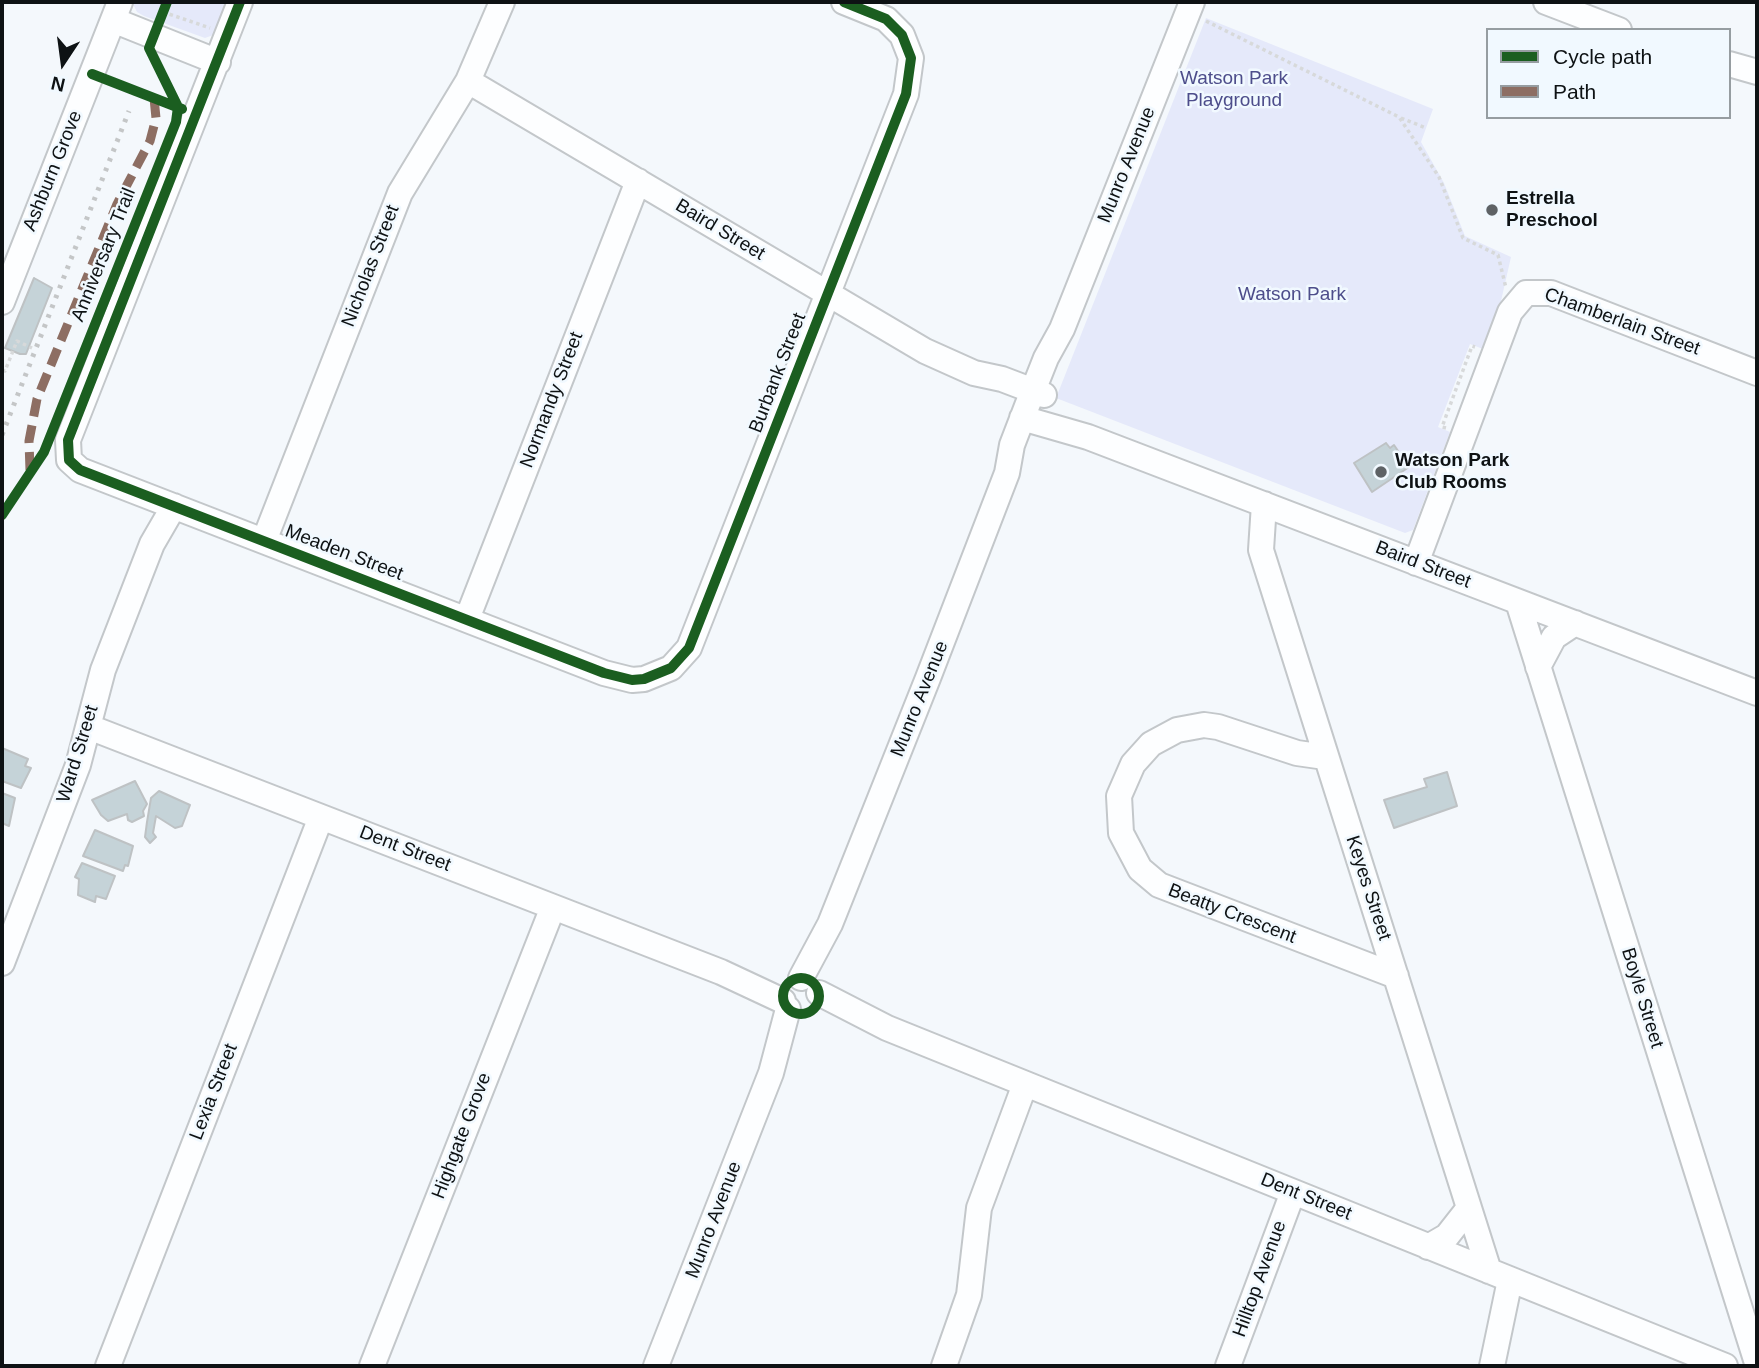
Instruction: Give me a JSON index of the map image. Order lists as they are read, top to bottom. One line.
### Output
{"streets":{"street":["Munro Avenue","Ashburn Grove","Baird Street","Nicholas Street","Chamberlain Street","Burbank Street","Normandy Street","Meaden Street","Ward Street","Dent Street","Keyes Street","Beatty Crescent","Boyle Street","Lexia Street","Highgate Grove","Hilltop Avenue"],"cycle path":["Anniversary Trail"]},"crossings":[["Munro Avenue","Baird Street"],["Munro Avenue","Dent Street"],["Baird Street","Nicholas Street"],["Baird Street","Chamberlain Street"],["Baird Street","Burbank Street"],["Baird Street","Normandy Street"],["Baird Street","Keyes Street"],["Baird Street","Boyle Street"],["Nicholas Street","Meaden Street"],["Burbank Street","Meaden Street"],["Normandy Street","Meaden Street"],["Meaden Street","Ward Street"],["Ward Street","Dent Street"],["Dent Street","Keyes Street"],["Dent Street","Lexia Street"],["Dent Street","Highgate Grove"],["Dent Street","Hilltop Avenue"],["Keyes Street","Beatty Crescent"]],"parks":["Watson Park Playground","Watson Park"],"places":["Estrella Preschool","Watson Park Club Rooms"],"legend":["Cycle path","Path"],"north":"bottom"}
